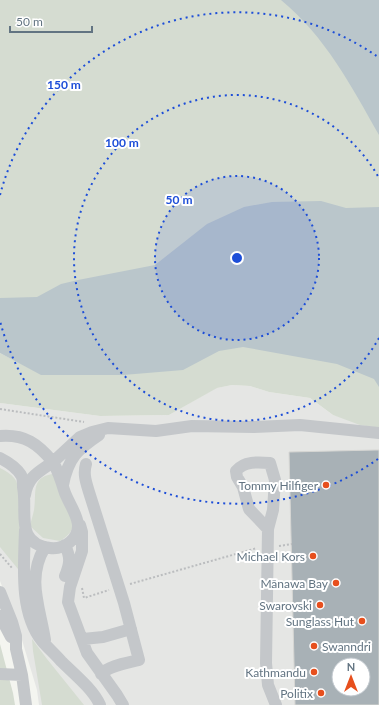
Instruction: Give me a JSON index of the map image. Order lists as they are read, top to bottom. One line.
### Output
{"places":["Tommy Hilfiger","Michael Kors","Mānawa Bay","Swarovski","Sunglass Hut","Swanndri","Kathmandu","Politix"],"scale_bar":"50 m","north":"top","rings":["150 m","100 m","50 m"]}
